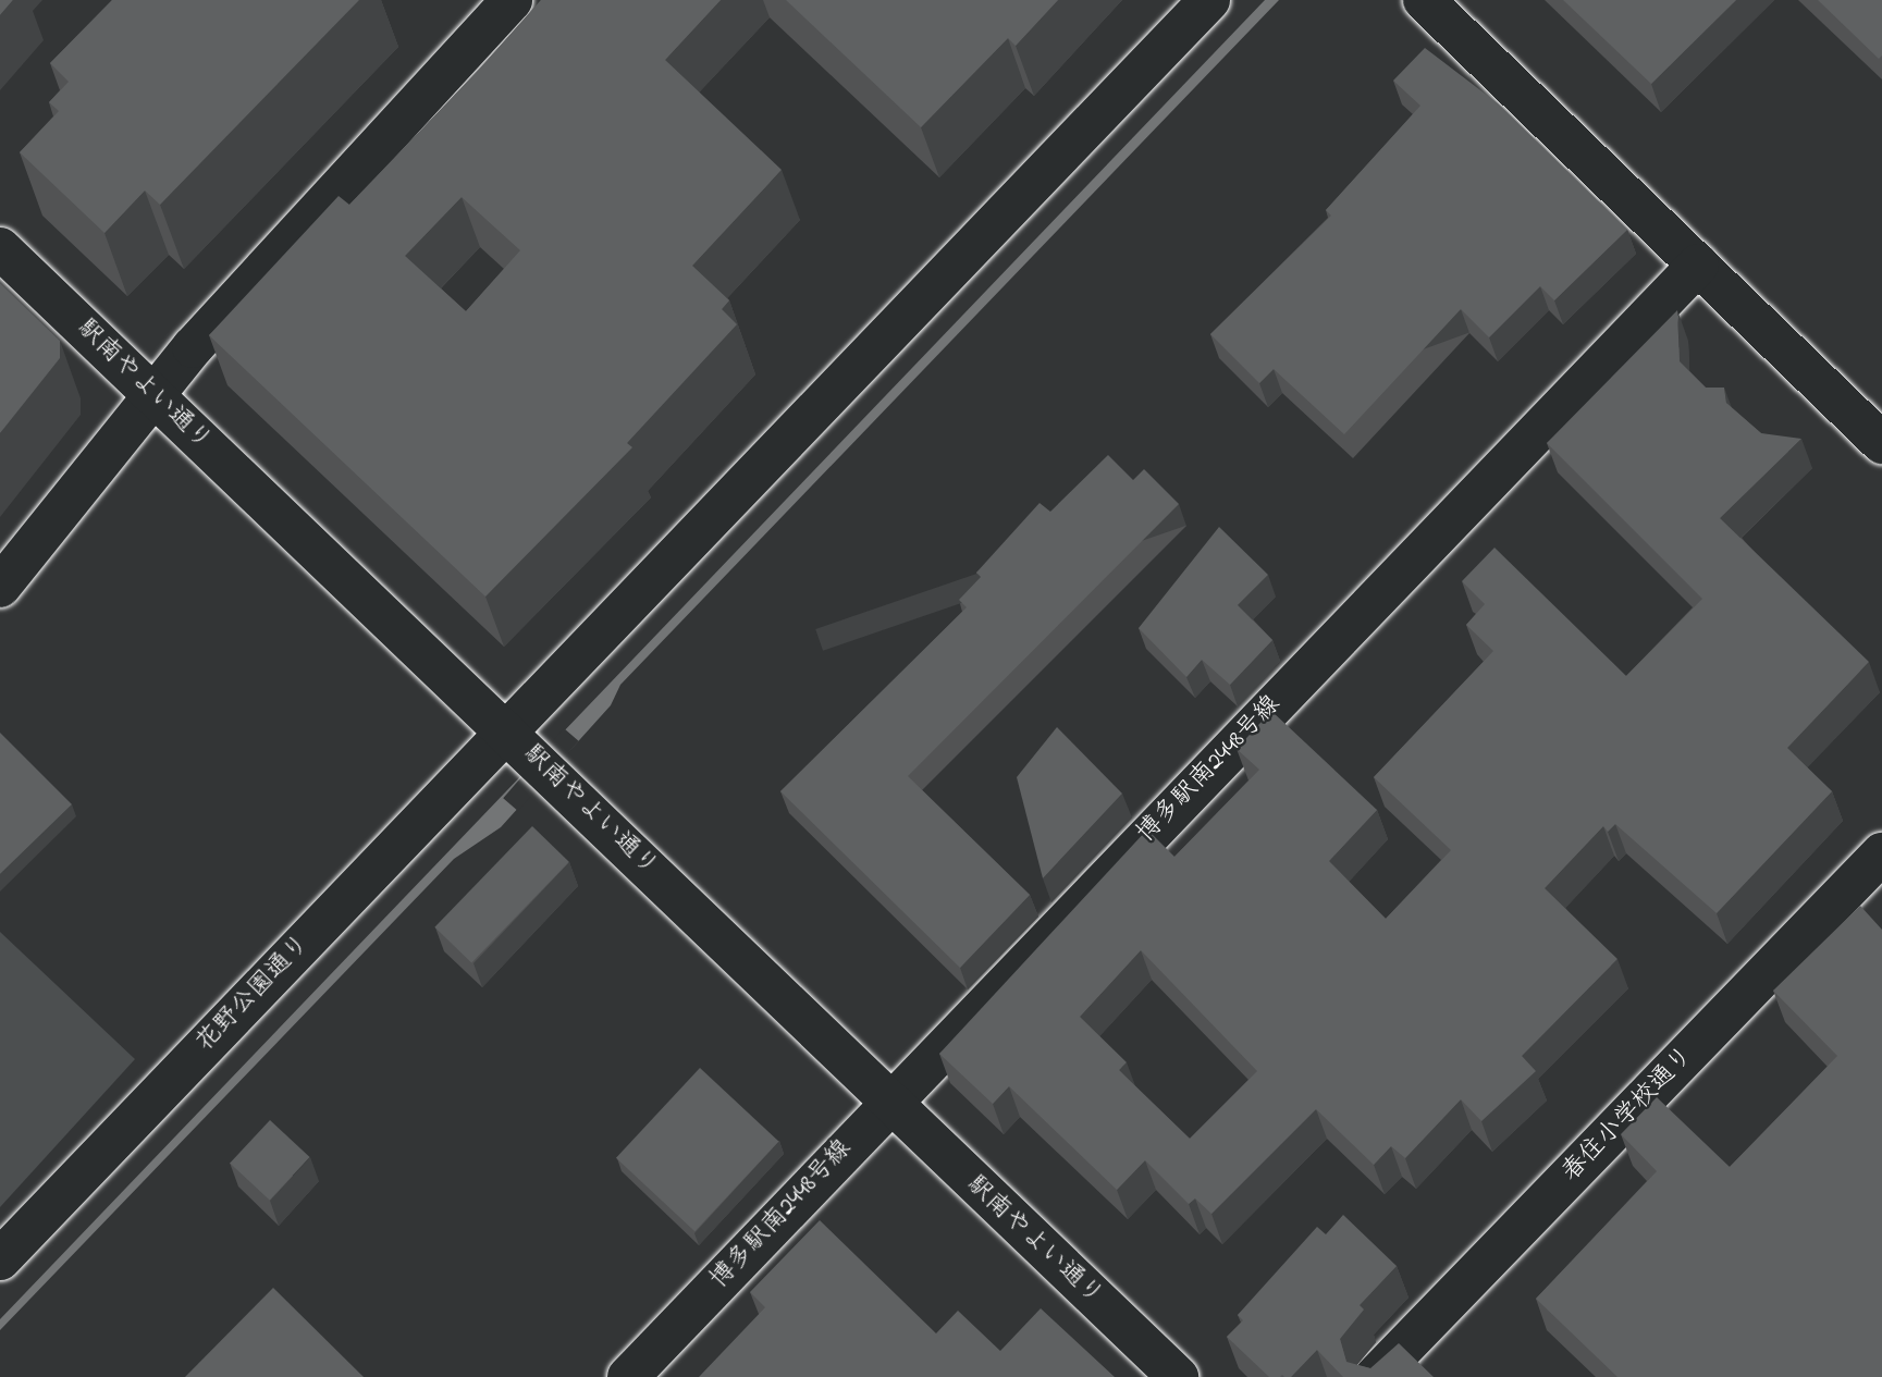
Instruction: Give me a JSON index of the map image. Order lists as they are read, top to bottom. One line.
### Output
{"streets":{"street":["駅南やよい通り","博多駅南2448号線","花野公園通り","春住小学校通り"]},"crossings":[["駅南やよい通り","博多駅南2448号線"],["駅南やよい通り","花野公園通り"]]}
